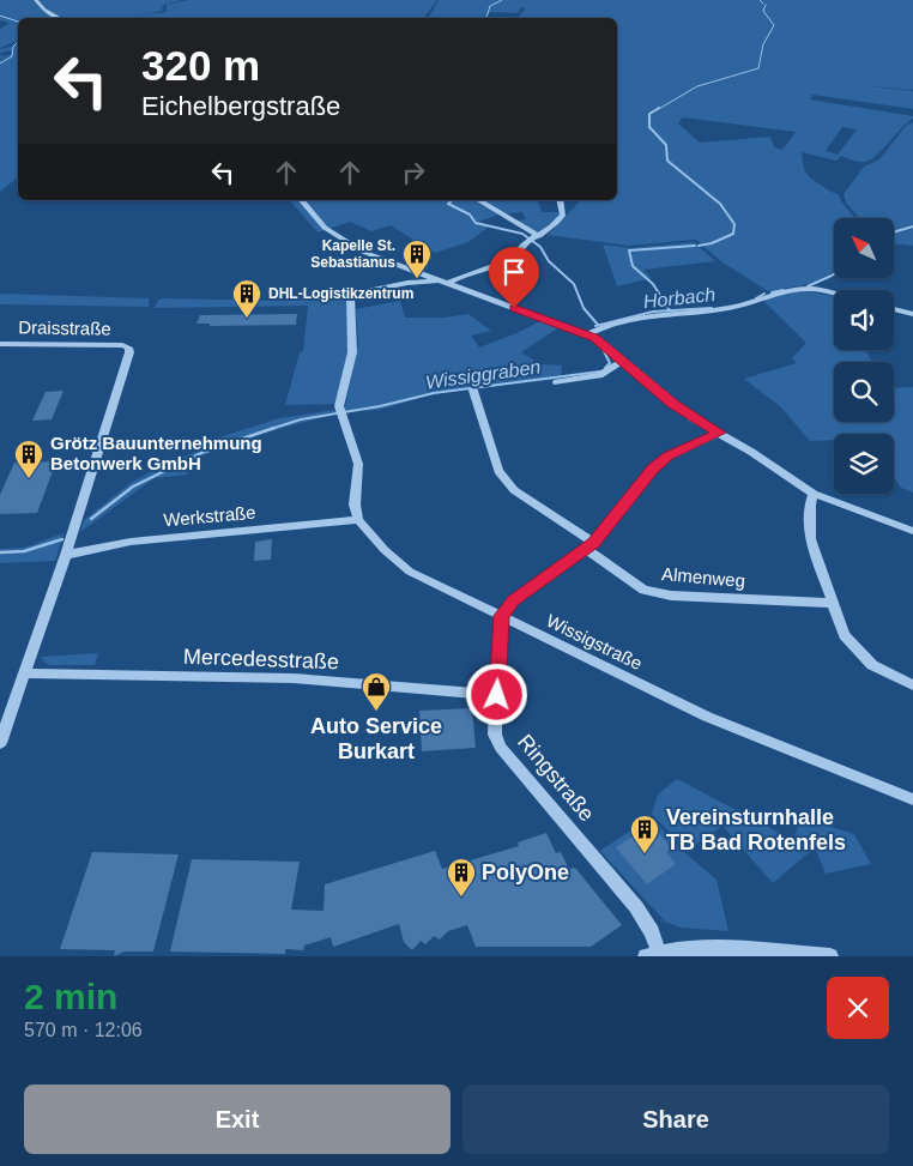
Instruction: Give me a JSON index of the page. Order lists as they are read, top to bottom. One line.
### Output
{"streets":{"street":["Draisstraße","Werkstraße","Almenweg","Wissigstraße","Mercedesstraße","Ringstraße"]},"crossings":[["Draisstraße","Werkstraße"],["Werkstraße","Wissigstraße"],["Wissigstraße","Ringstraße"],["Mercedesstraße","Ringstraße"]],"water":["Horbach","Wissiggraben"],"places":{"building":["Kapelle St. Sebastianus","DHL-Logistikzentrum","Grötz Bauunternehmung Betonwerk GmbH","Vereinsturnhalle TB Bad Rotenfels","PolyOne"],"shop":["Auto Service Burkart"]},"north":"top left","page":{"turn":["320 m","Eichelbergstraße"],"heading":["2 min","570 m · 12:06"],"buttons":["Exit","Share"]}}
